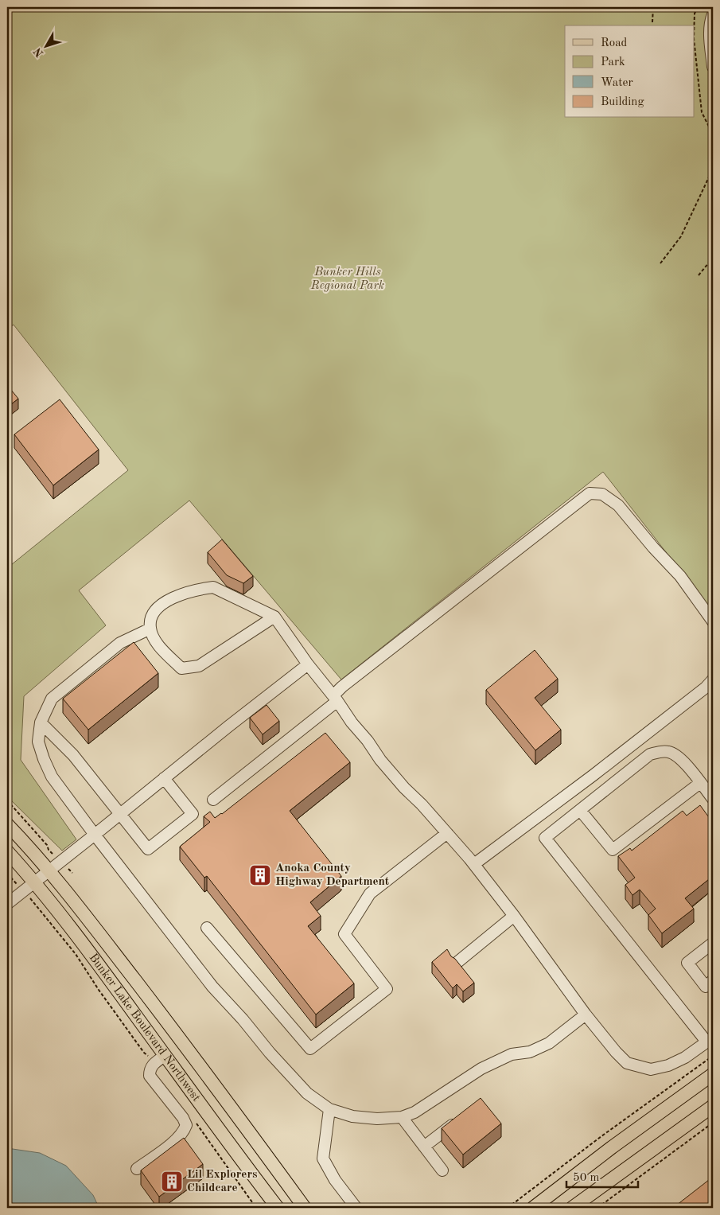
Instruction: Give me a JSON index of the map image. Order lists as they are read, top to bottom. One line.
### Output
{"streets":{"main road":["Bunker Lake Boulevard Northwest"]},"parks":["Bunker Hills Regional Park"],"places":{"building":["Anoka County Highway Department","Lil Explorers Childcare"]},"legend":["Road","Park","Water","Building"],"scale_bar":"50 m","north":"bottom left"}
